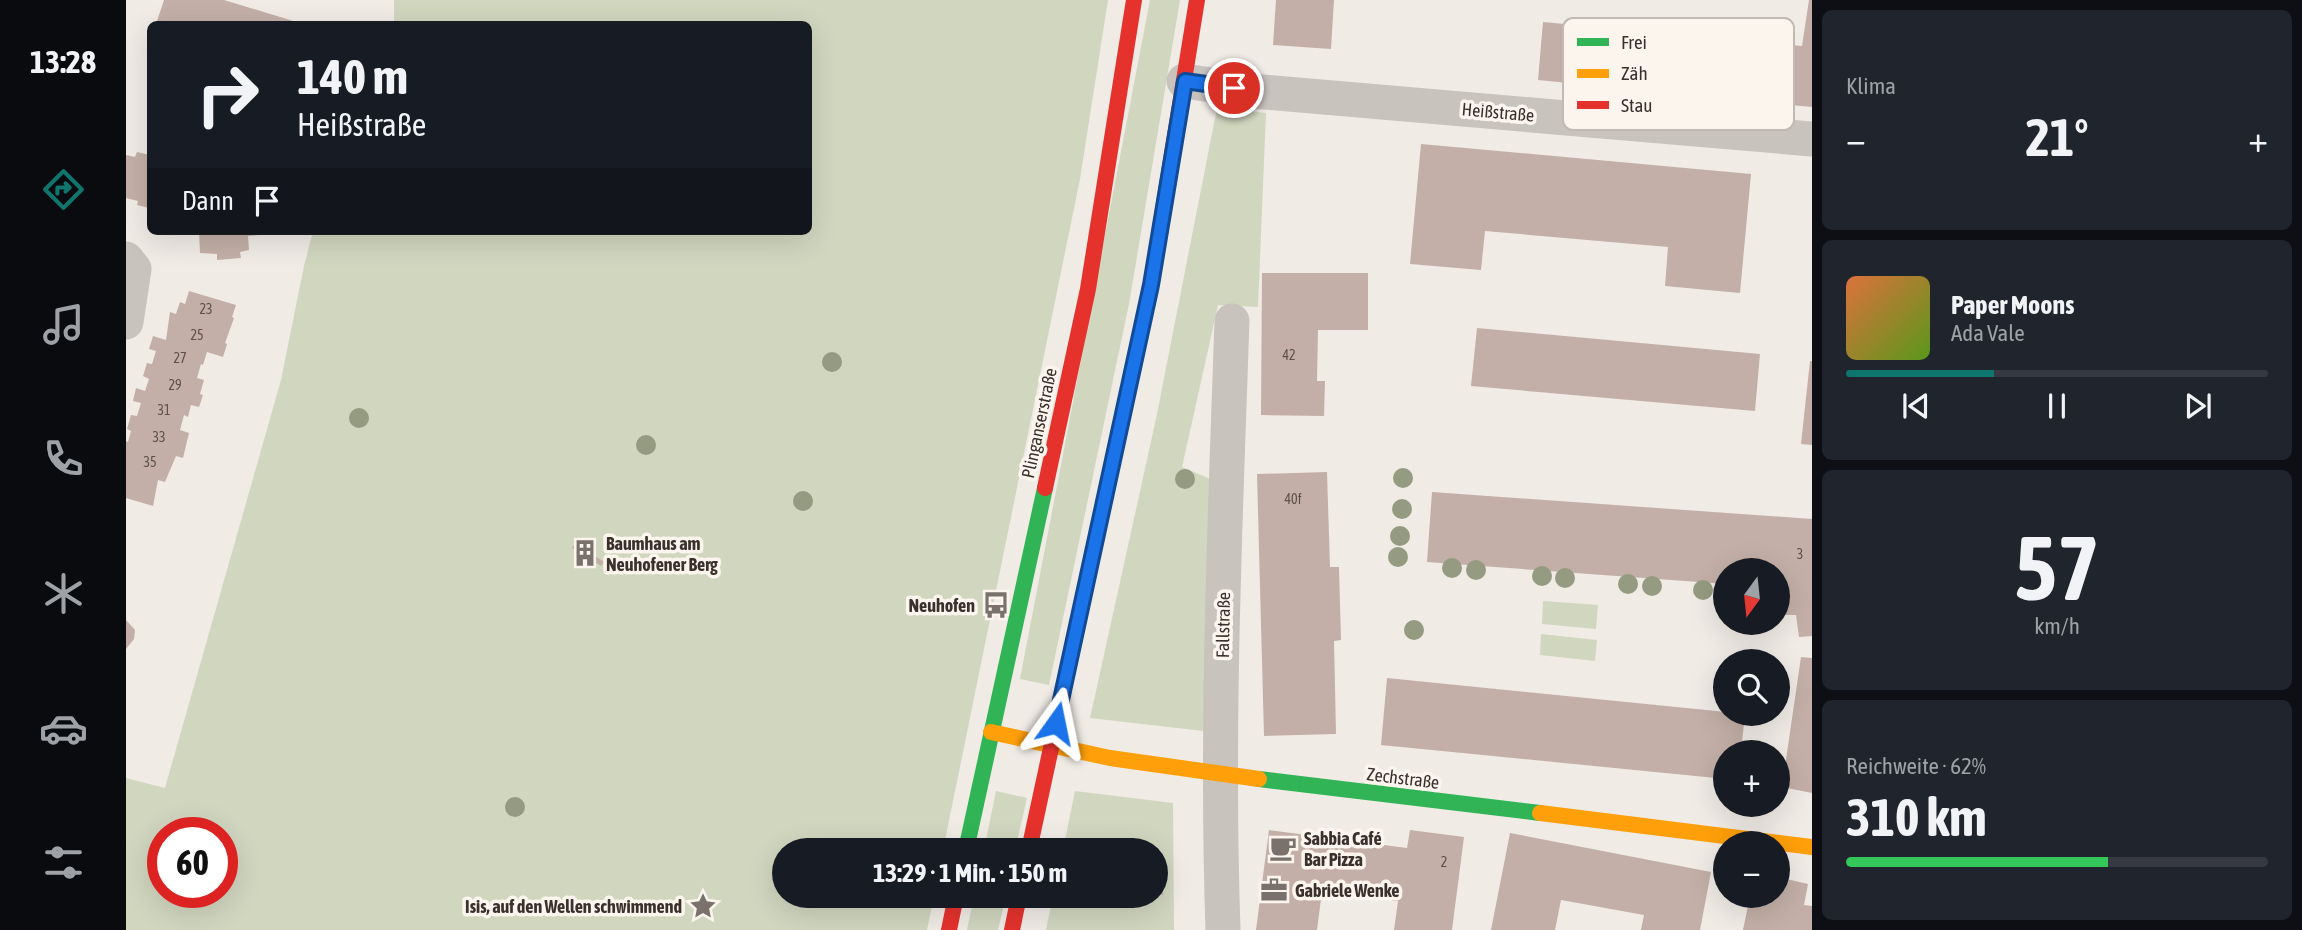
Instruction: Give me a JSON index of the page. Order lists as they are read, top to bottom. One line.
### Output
{"streets":{"main road":["Plinganserstraße","Zechstraße"],"street":["Heißstraße","Fallstraße"]},"crossings":[["Plinganserstraße","Zechstraße"],["Fallstraße","Zechstraße"]],"places":{"building":["Baumhaus am Neuhofener Berg"],"bus stop":["Neuhofen"],"cafe":["Sabbia Café Bar Pizza"],"office":["Gabriele Wenke"],"place":["Isis, auf den Wellen schwimmend"]},"house_numbers":["23","25","42","27","29","31","33","35","40f","3","2"],"legend":["Frei","Zäh","Stau"],"north":"bottom","page":{"tabs":"13:28","tile":["Klima",["57","km/h"],["Reichweite · 62%","310 km"]],"turn":["140 m","Heißstraße"],"heat":["−","21°","+"],"then":"Dann","song":["Paper Moons","Ada Vale"],"map_buttons":["+","−"],"limit":"60","trip":"13:29 · 1 Min. · 150 m"}}
